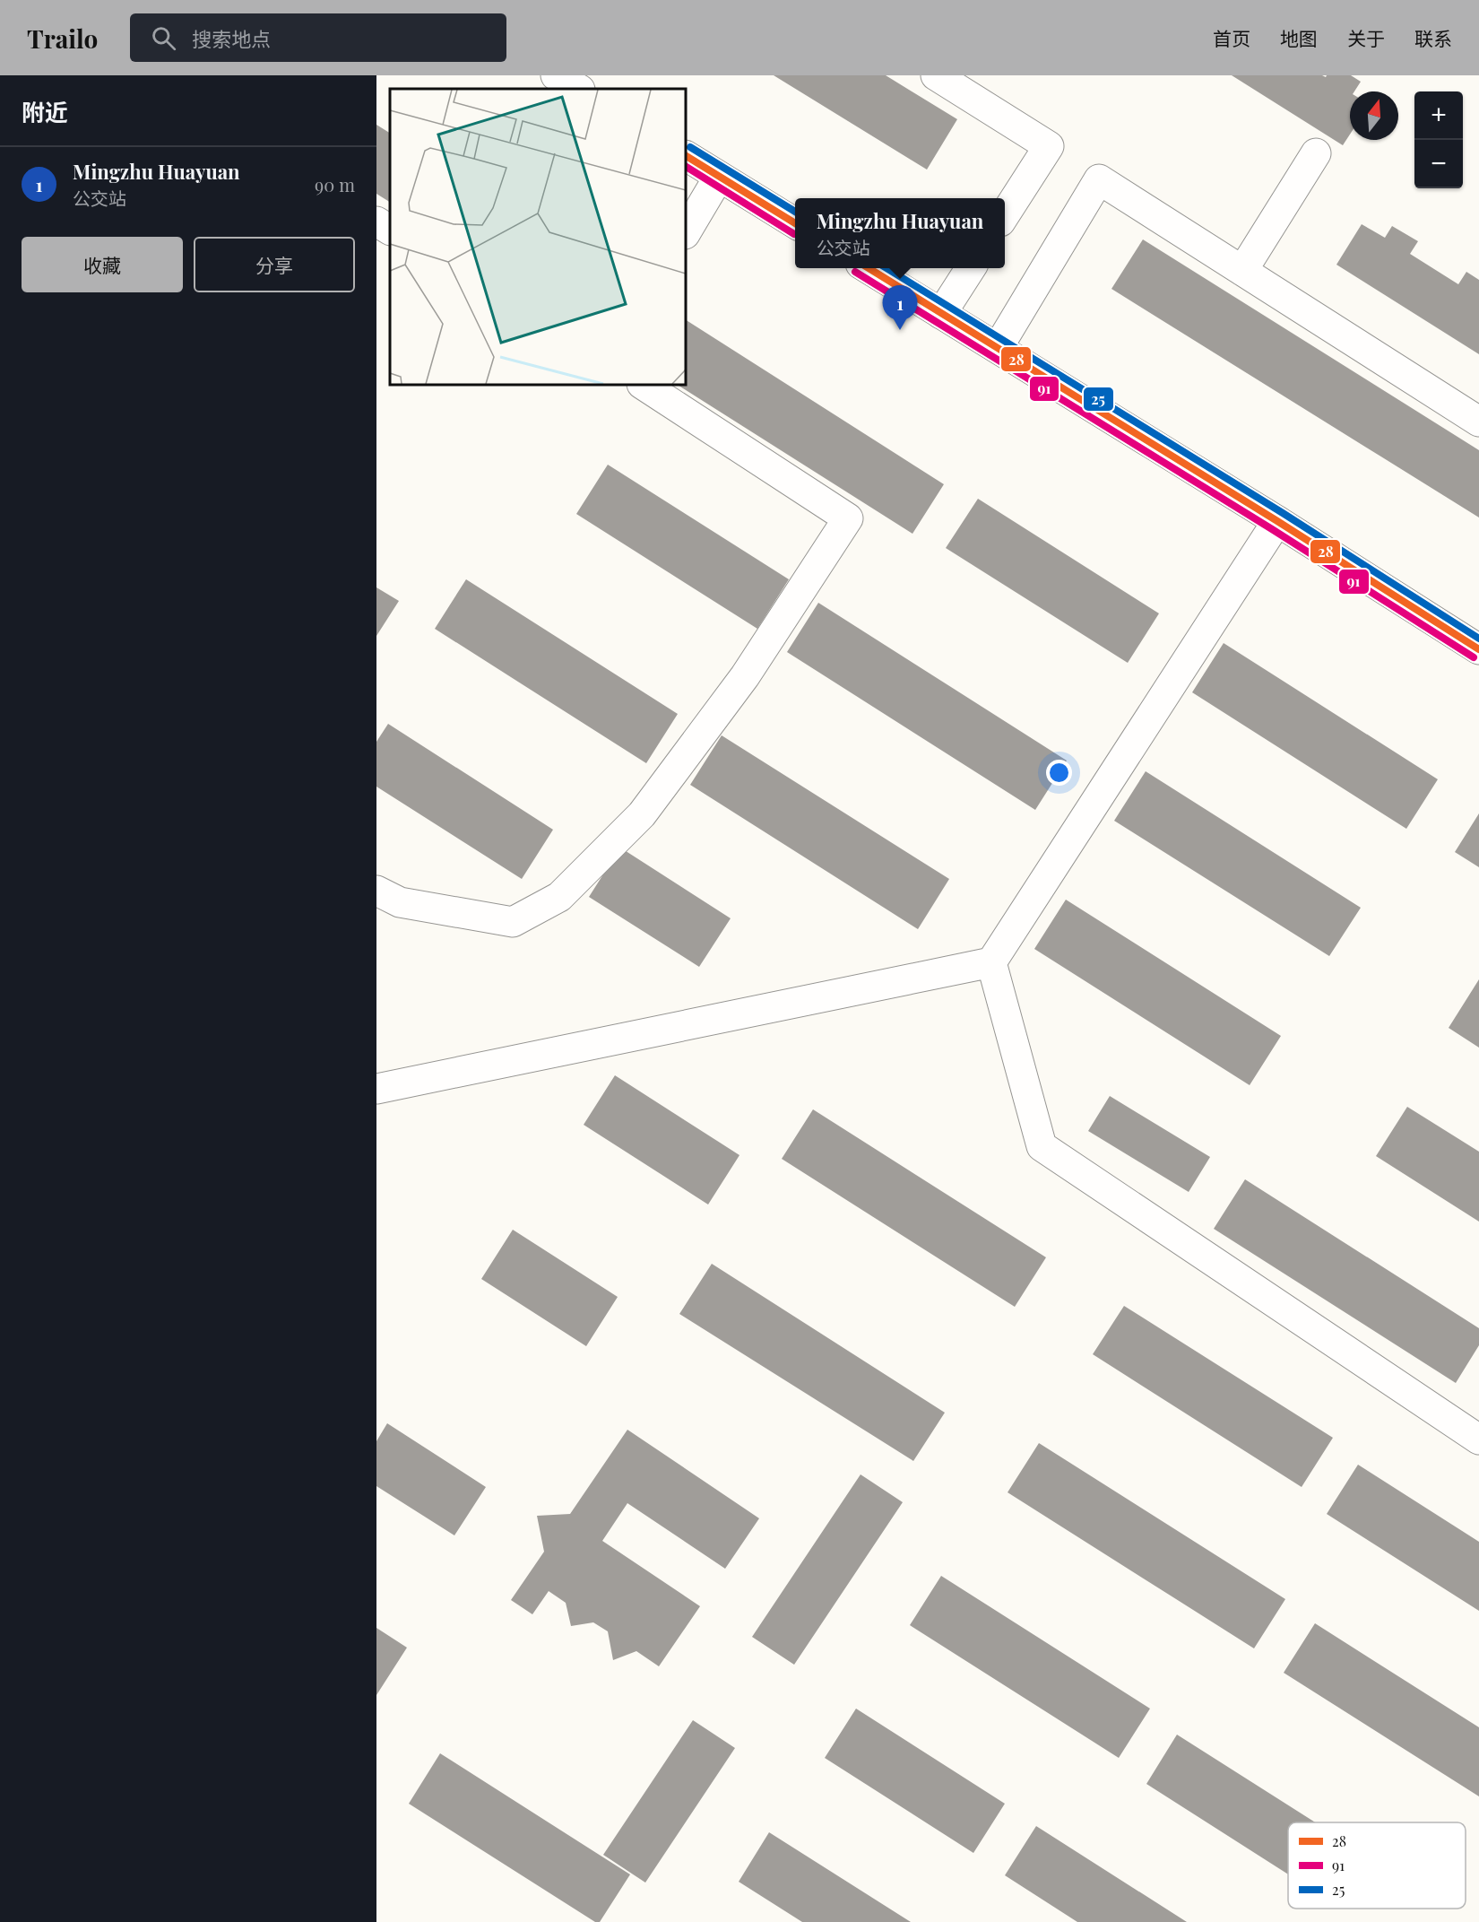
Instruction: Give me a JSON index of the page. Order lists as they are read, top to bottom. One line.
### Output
{"lines":["transit line 25","transit line 28","transit line 91"],"legend":["28","91","25"],"north":"top","page":{"header":"Trailo","search":"搜索地点","nav":["首页","地图","关于","联系"],"heading":"附近","map_buttons":["+","−"],"list":[{"mark":"1","name":"Mingzhu Huayuan","note":"公交站","value":"90 m"}],"popup":["Mingzhu Huayuan","公交站"],"buttons":["收藏","分享"],"pins":"1"}}
